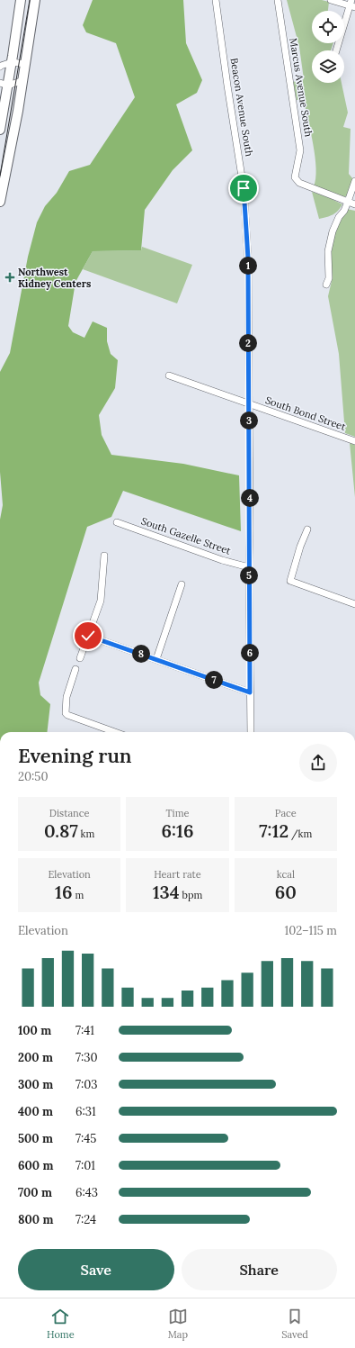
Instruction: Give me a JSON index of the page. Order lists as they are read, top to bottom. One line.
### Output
{"streets":{"street":["Marcus Avenue South","Beacon Avenue South","South Bond Street","South Gazelle Street"]},"crossings":[["Beacon Avenue South","South Bond Street"],["Beacon Avenue South","South Gazelle Street"]],"places":{"health":["Northwest Kidney Centers"]},"page":{"pins":["1","2","3","4","5","6","8","7"],"heading":["Evening run","20:50"],"stats":[["Distance","0.87 km"],["Time","6:16"],["Pace","7:12 /km"],["Elevation","16 m"],["Heart rate","134 bpm"],["kcal","60"]],"chart":["Elevation","102–115 m"],"list":[{"name":"100 m","note":"7:41"},{"name":"200 m","note":"7:30"},{"name":"300 m","note":"7:03"},{"name":"400 m","note":"6:31"},{"name":"500 m","note":"7:45"},{"name":"600 m","note":"7:01"},{"name":"700 m","note":"6:43"},{"name":"800 m","note":"7:24"}],"buttons":["Save","Share"],"tabs":["Home","Map","Saved"]}}
